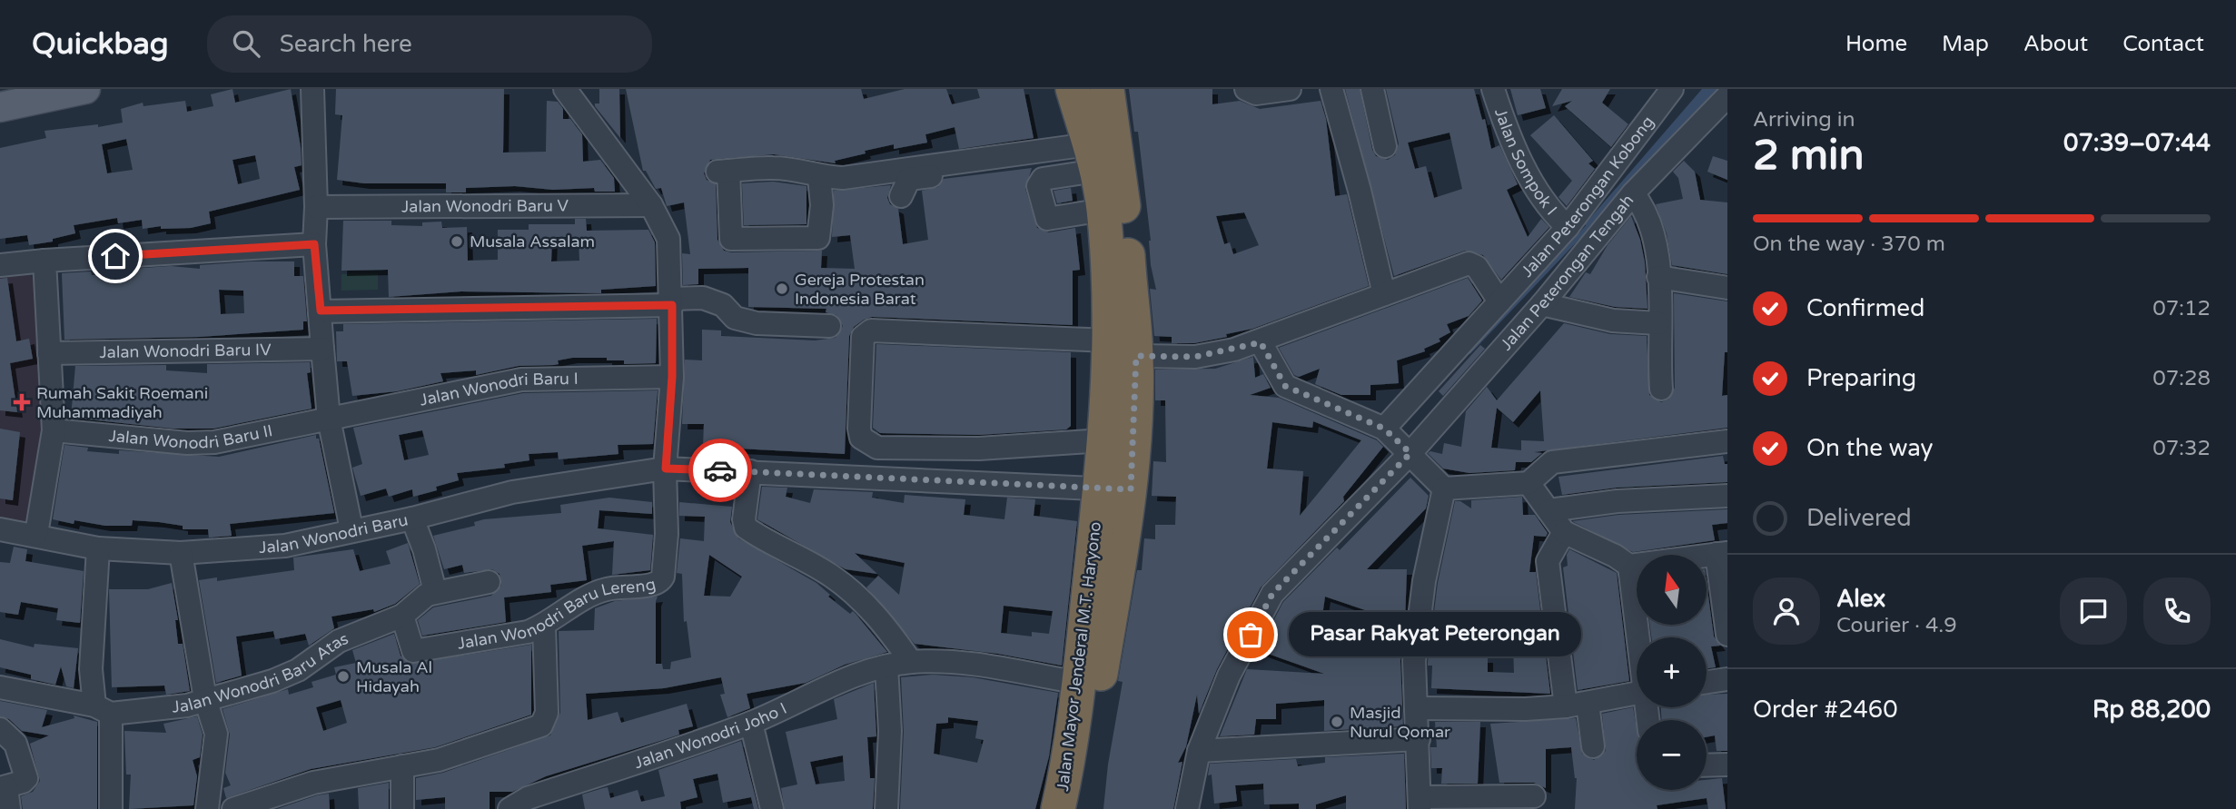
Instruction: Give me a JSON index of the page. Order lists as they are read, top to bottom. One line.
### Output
{"streets":{"highway":["Jalan Mayor Jenderal M.T. Haryono"],"street":["Jalan Sompok I","Jalan Peterongan Kobong","Jalan Wonodri Baru V","Jalan Peterongan Tengah","Jalan Wonodri Baru IV","Jalan Wonodri Baru I","Jalan Wonodri Baru II","Jalan Wonodri Baru","Jalan Wonodri Baru Lereng","Jalan Wonodri Baru Atas","Jalan Wonodri Joho I"]},"crossings":[["Jalan Sompok I","Jalan Peterongan Kobong"],["Jalan Wonodri Baru I","Jalan Wonodri Baru II"],["Jalan Wonodri Baru","Jalan Wonodri Baru Lereng"],["Jalan Wonodri Baru","Jalan Mayor Jenderal M.T. Haryono"],["Jalan Wonodri Baru Lereng","Jalan Wonodri Baru Atas"],["Jalan Mayor Jenderal M.T. Haryono","Jalan Wonodri Joho I"]],"places":{"other":["Musala Assalam","Gereja Protestan Indonesia Barat","Pasar Rakyat Peterongan","Musala Al Hidayah","Masjid Nurul Qomar"],"health":["Rumah Sakit Roemani Muhammadiyah"]},"north":"top","page":{"header":"Quickbag","search":"Search here","nav":["Home","Map","About","Contact"],"heading":["2 min","Arriving in","07:39–07:44"],"panel":["Alex","Courier · 4.9","Order #2460","Rp 88,200"],"bar":"On the way · 370 m","list":[["Confirmed","07:12"],["Preparing","07:28"],["On the way","07:32"],"Delivered"],"map_buttons":["+","−"],"bubble":"Pasar Rakyat Peterongan"}}
